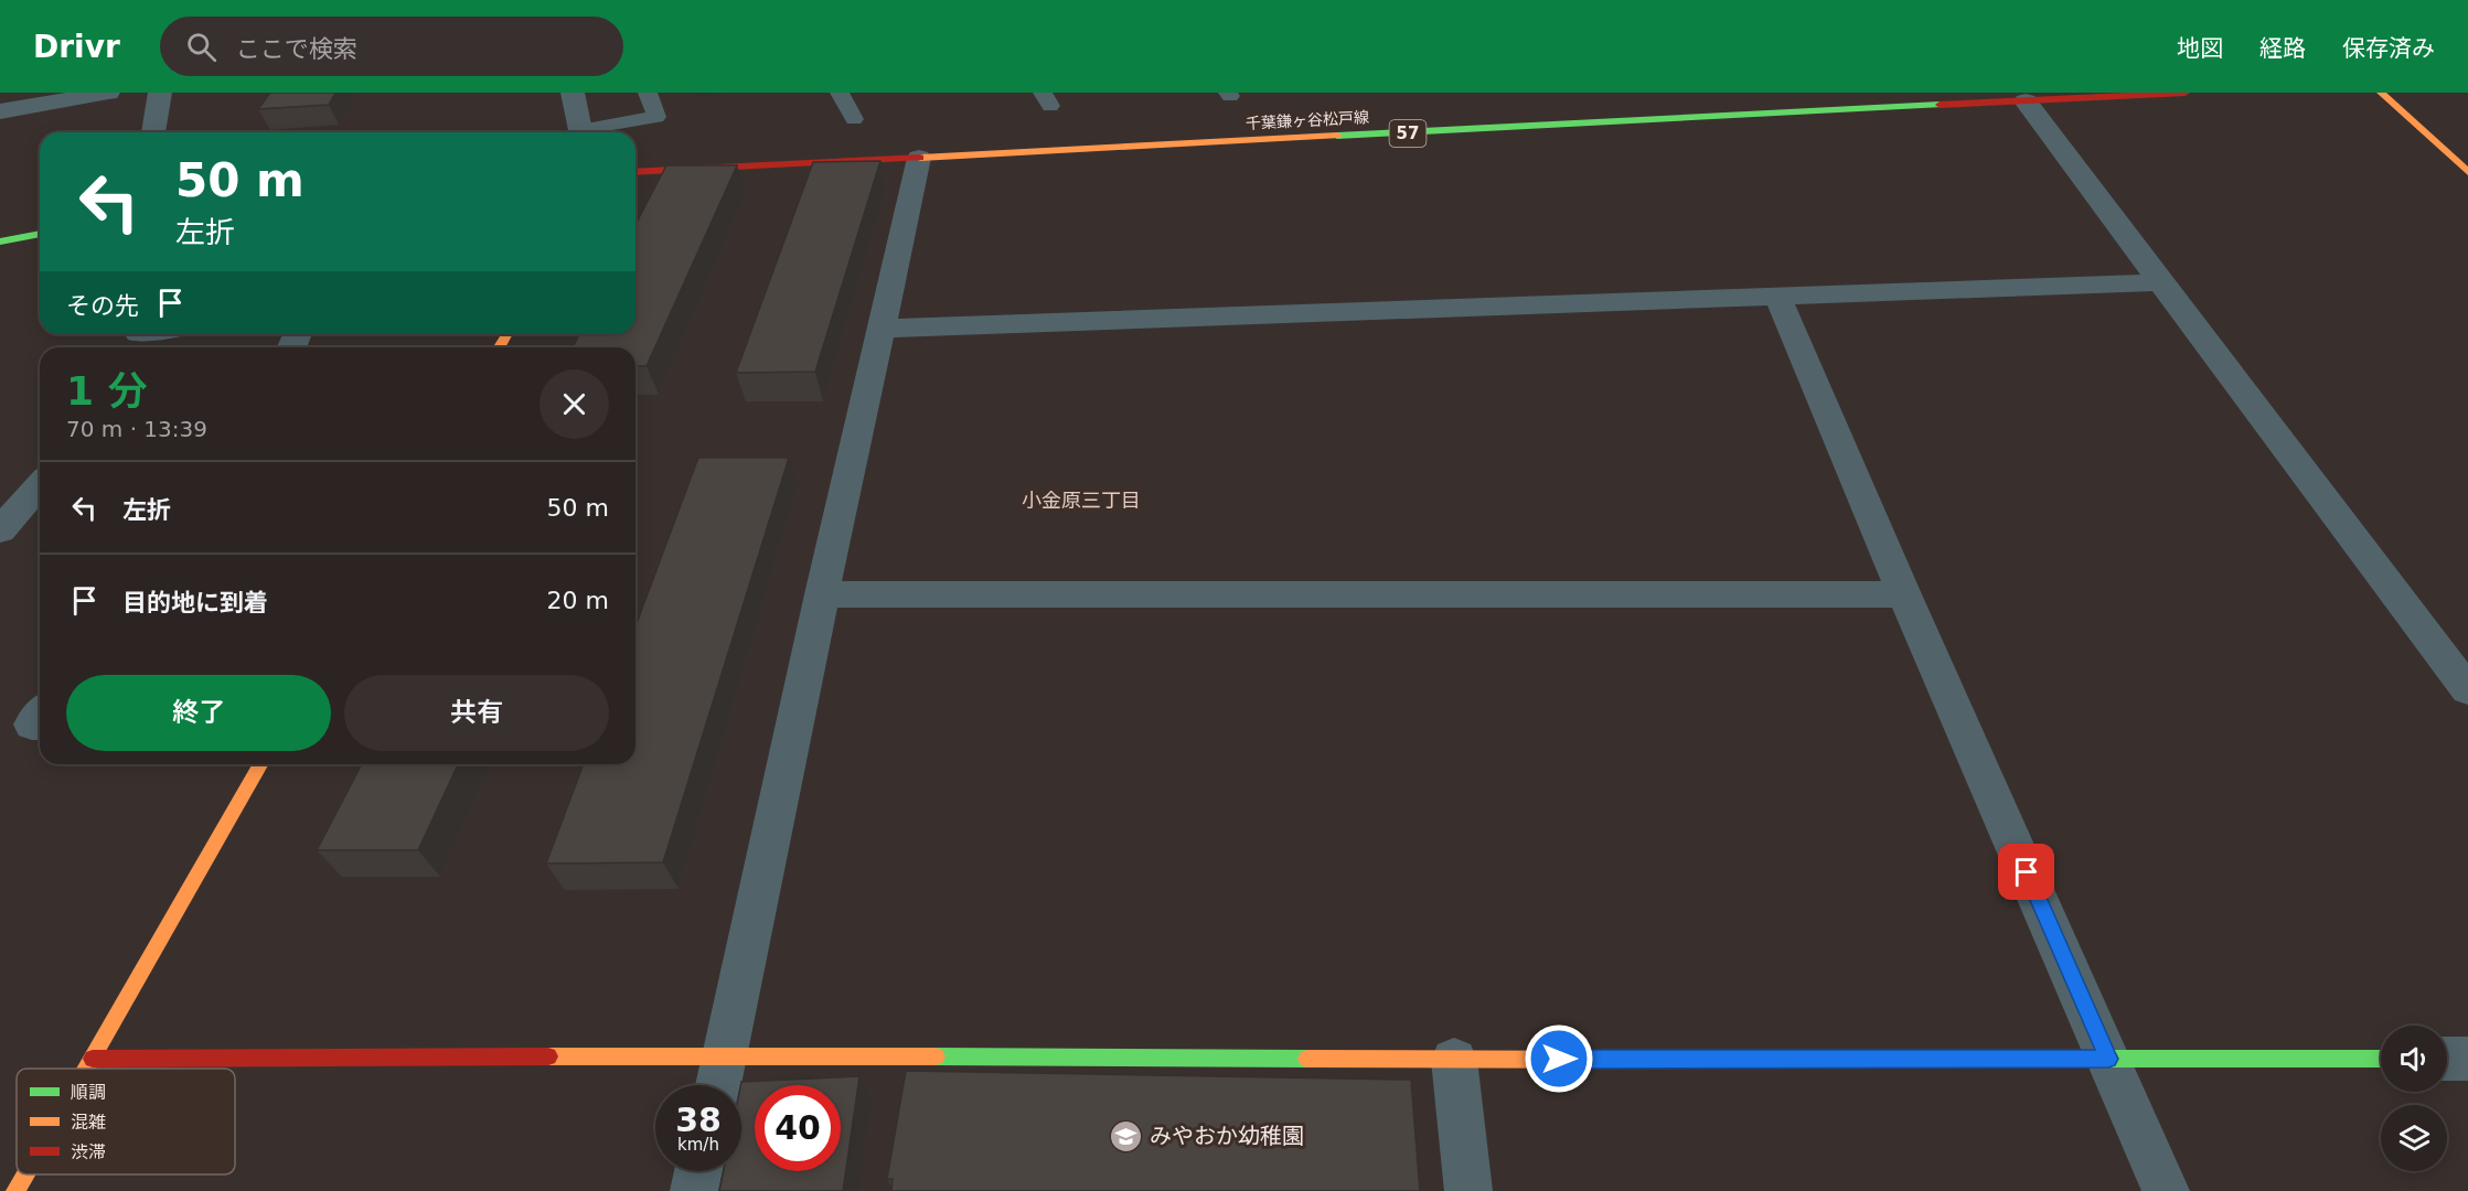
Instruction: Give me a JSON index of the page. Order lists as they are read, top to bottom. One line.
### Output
{"streets":{"street":["千葉鎌ヶ谷松戸線","57"]},"districts":["小金原三丁目"],"places":{"school or university":["みやおか幼稚園"]},"legend":["順調","混雑","渋滞"],"page":{"header":"Drivr","search":"ここで検索","nav":["地図","経路","保存済み"],"turn":["50 m","左折"],"then":"その先","heading":["1 分","70 m · 13:39"],"list":[{"name":"左折","value":"50 m"},{"name":"目的地に到着","value":"20 m"}],"buttons":["終了","共有"],"speed":"38 km/h","limit":"40"}}
